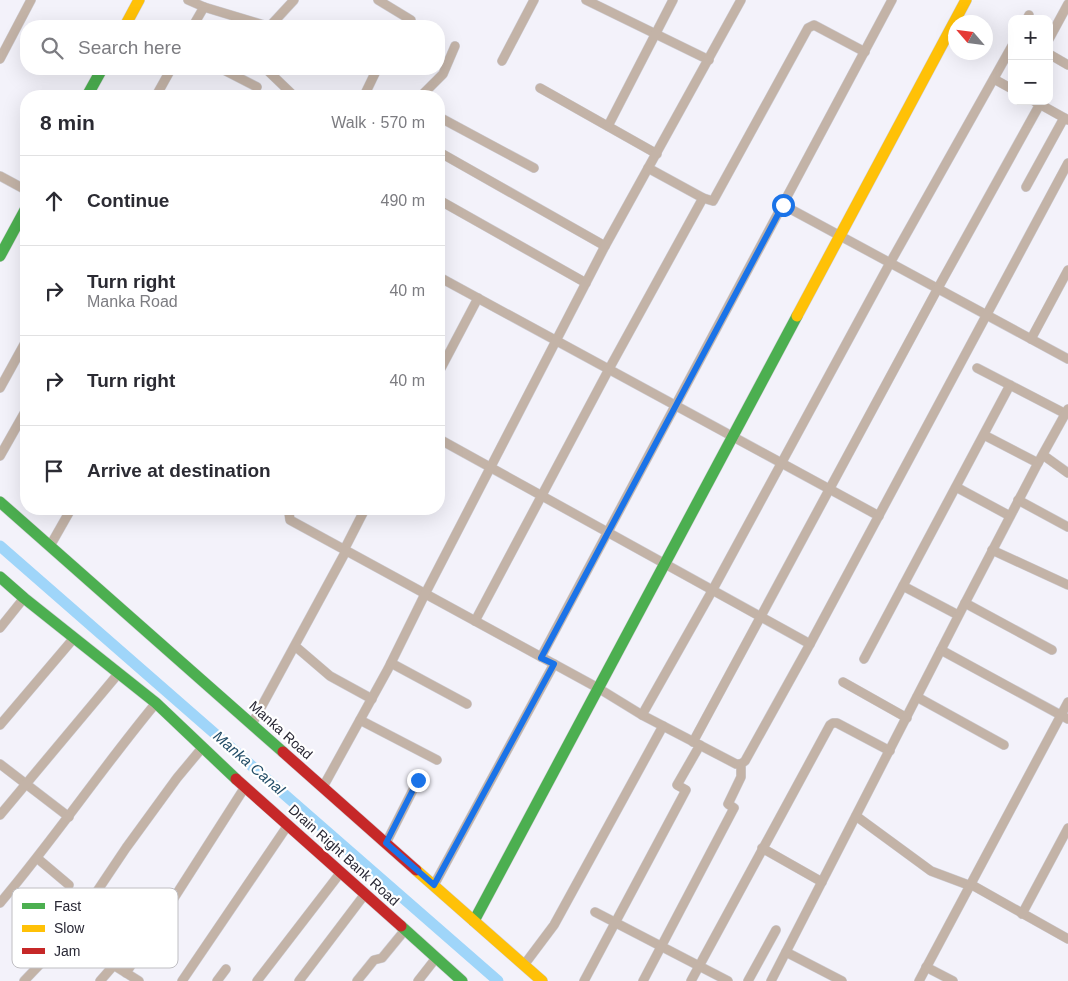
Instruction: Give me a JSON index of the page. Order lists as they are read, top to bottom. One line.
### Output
{"streets":{"street":["Manka Road","Drain Right Bank Road"]},"water":["Manka Canal"],"legend":["Fast","Slow","Jam"],"north":"top left","page":{"map_buttons":["+","−"],"search":"Search here","heading":["8 min","Walk · 570 m"],"list":[["Continue","490 m"],["Turn right","Manka Road","40 m"],["Turn right","40 m"],"Arrive at destination"]}}
